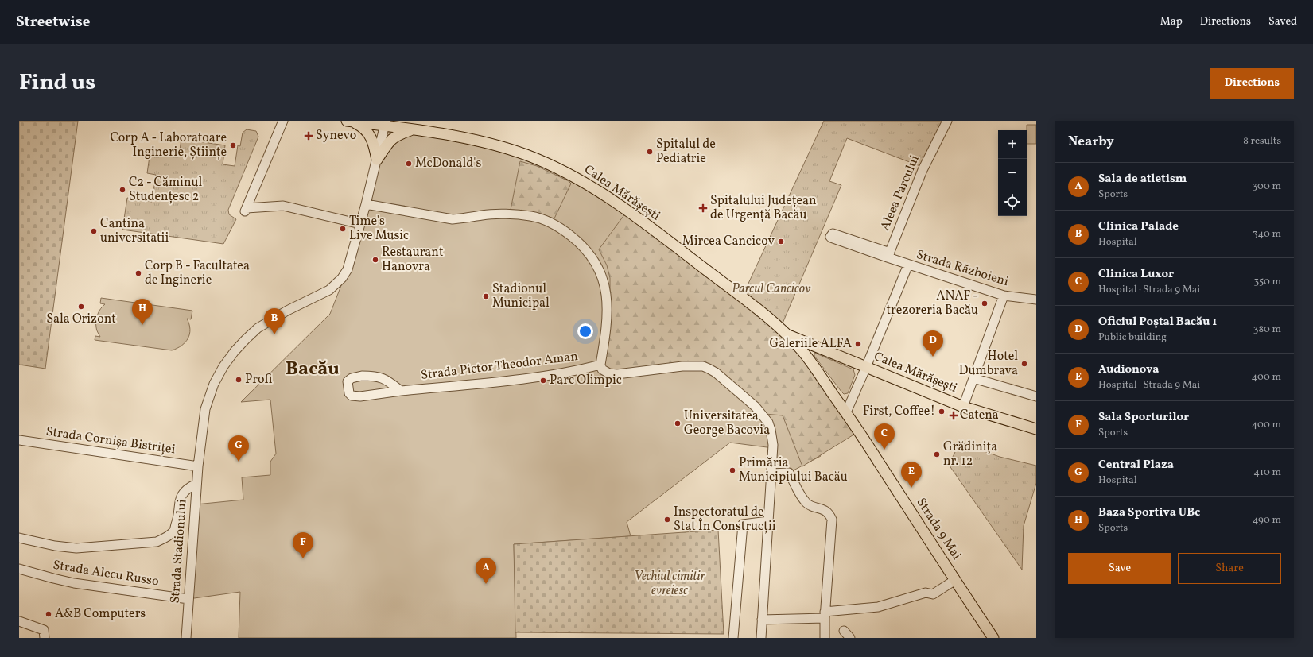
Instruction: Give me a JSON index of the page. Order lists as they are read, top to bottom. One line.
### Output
{"streets":{"main road":["Calea Mărășești","Strada 9 Mai"],"street":["Aleea Parcului","Strada Războieni","Strada Pictor Theodor Aman","Strada Cornișa Bistriței","Strada Stadionului","Strada Alecu Russo"]},"crossings":[["Calea Mărășești","Strada Războieni"],["Calea Mărășești","Strada 9 Mai"],["Calea Mărășești","Strada Stadionului"],["Strada Războieni","Strada 9 Mai"],["Strada Cornișa Bistriței","Strada Stadionului"],["Strada Stadionului","Strada Alecu Russo"]],"districts":["Bacău"],"parks":["Parcul Cancicov","Vechiul cimitir evreiesc"],"places":{"health":["Synevo","Spitalului Județean de Urgență Bacău","Catena"],"other":["Corp A - Laboratoare Inginerie, Științe","Spitalul de Pediatrie","McDonald's","C2 - Căminul Studențesc 2","Time's Live Music","Cantina universitatii","Mircea Cancicov","Restaurant Hanovra","Corp B - Facultatea de Inginerie","Stadionul Municipal","ANAF - trezoreria Bacău","Sala Orizont","Galeriile ALFA","Hotel Dumbrava","Profi","Parc Olimpic","First, Coffee!","Universitatea George Bacovia","Grădiniţa nr. 12","Primăria Municipiului Bacău","Inspectoratul de Stat În Construcții","A&B Computers"]},"page":{"header":"Streetwise","nav":["Map","Directions","Saved"],"title":"Find us","buttons":["Directions",["Save","Share"]],"heading":["Nearby","8 results"],"map_buttons":["+","−"],"list":[{"mark":"A","name":"Sala de atletism","note":"Sports","value":"300 m"},{"mark":"B","name":"Clinica Palade","note":"Hospital","value":"340 m"},{"mark":"C","name":"Clinica Luxor","note":"Hospital · Strada 9 Mai","value":"350 m"},{"mark":"D","name":"Oficiul Poştal Bacău 1","note":"Public building","value":"380 m"},{"mark":"E","name":"Audionova","note":"Hospital · Strada 9 Mai","value":"400 m"},{"mark":"F","name":"Sala Sporturilor","note":"Sports","value":"400 m"},{"mark":"G","name":"Central Plaza","note":"Hospital","value":"410 m"},{"mark":"H","name":"Baza Sportiva UBc","note":"Sports","value":"490 m"}],"pins":["H","B","D","C","G","E","F","A"]}}
